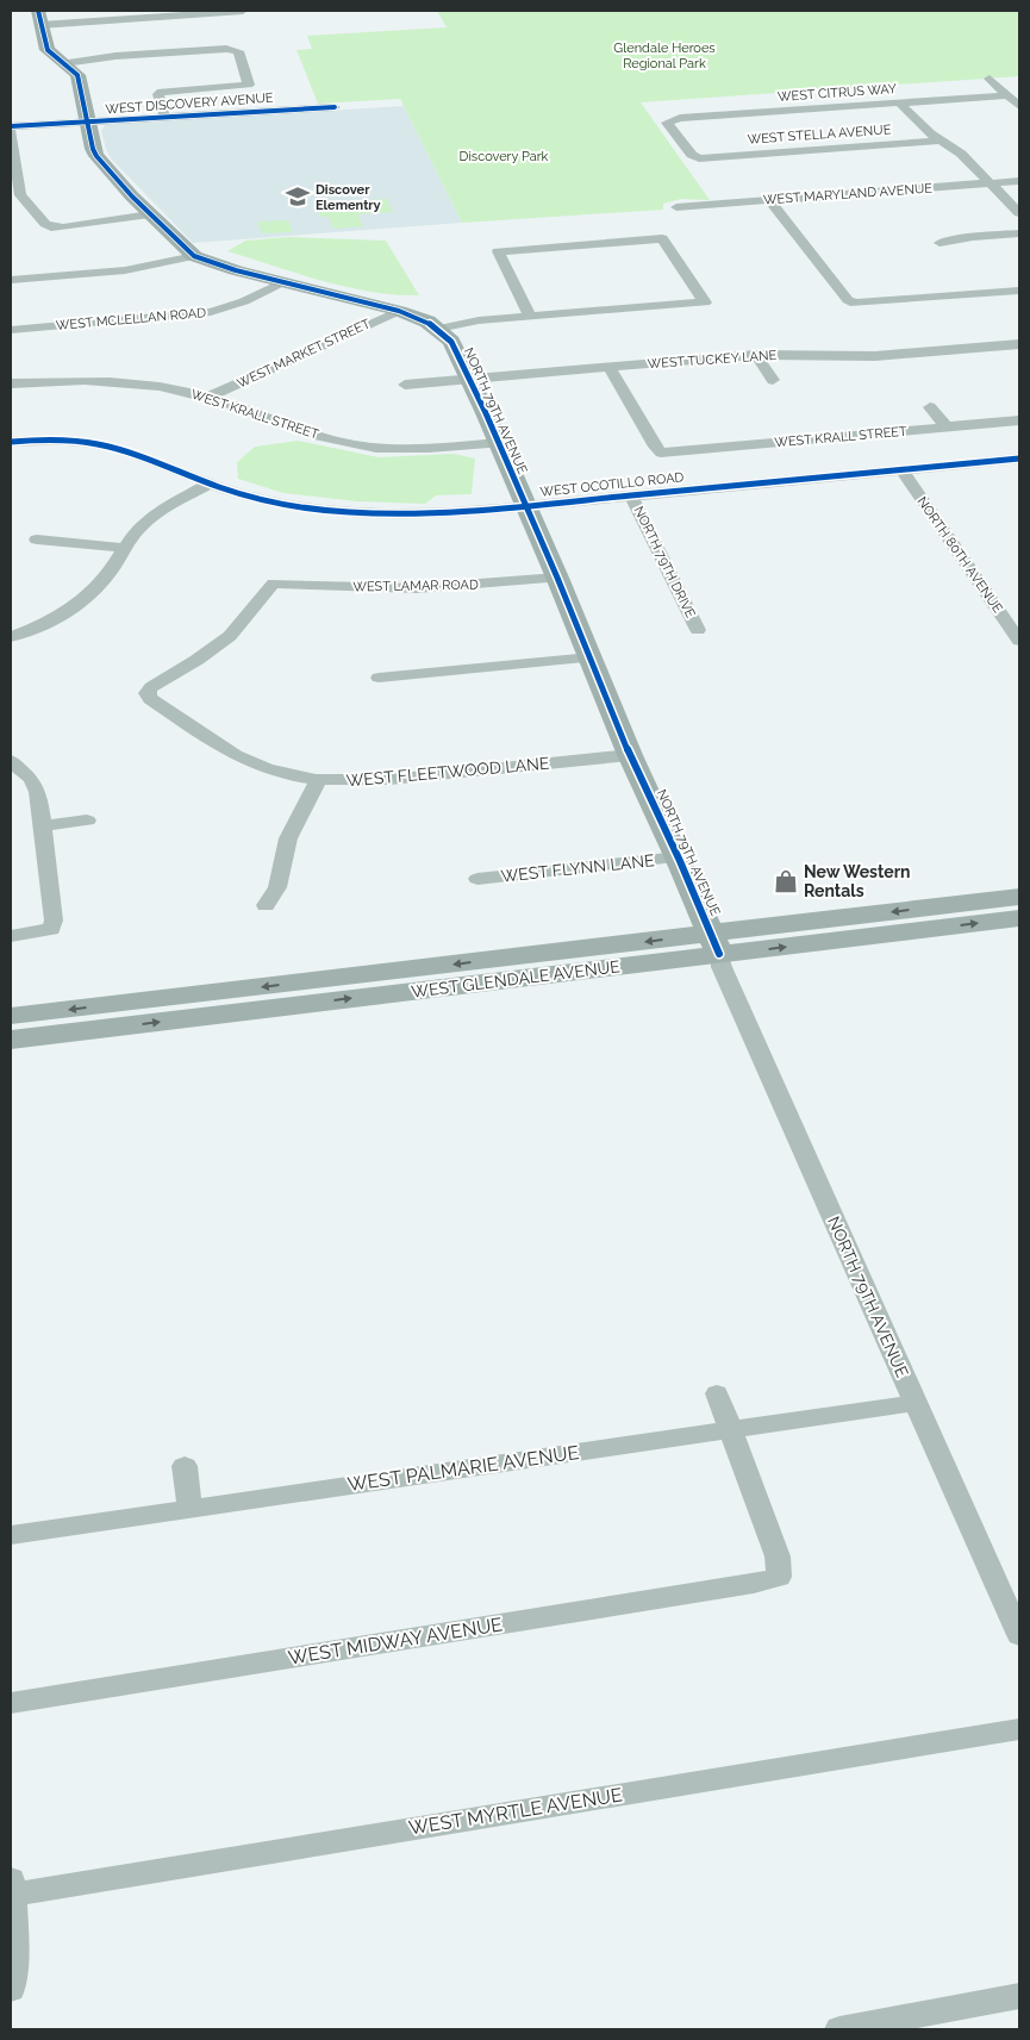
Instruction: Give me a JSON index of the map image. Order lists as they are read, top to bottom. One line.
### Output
{"streets":{"street":["WEST CITRUS WAY","WEST DISCOVERY AVENUE","WEST STELLA AVENUE","WEST MARYLAND AVENUE","WEST MCLELLAN ROAD","WEST MARKET STREET","WEST TUCKEY LANE","NORTH 79TH AVENUE","WEST KRALL STREET","WEST OCOTILLO ROAD","NORTH 80TH AVENUE","NORTH 79TH DRIVE","WEST LAMAR ROAD","WEST FLEETWOOD LANE","WEST FLYNN LANE","WEST GLENDALE AVENUE","WEST PALMARIE AVENUE","WEST MIDWAY AVENUE","WEST MYRTLE AVENUE"]},"crossings":[["WEST CITRUS WAY","WEST STELLA AVENUE"],["WEST DISCOVERY AVENUE","NORTH 79TH AVENUE"],["WEST MCLELLAN ROAD","NORTH 79TH AVENUE"],["WEST MARKET STREET","NORTH 79TH AVENUE"],["WEST MARKET STREET","WEST KRALL STREET"],["WEST TUCKEY LANE","NORTH 79TH AVENUE"],["WEST TUCKEY LANE","WEST KRALL STREET"],["NORTH 79TH AVENUE","WEST KRALL STREET"],["NORTH 79TH AVENUE","WEST OCOTILLO ROAD"],["NORTH 79TH AVENUE","WEST LAMAR ROAD"],["NORTH 79TH AVENUE","WEST FLEETWOOD LANE"],["NORTH 79TH AVENUE","WEST FLYNN LANE"],["NORTH 79TH AVENUE","WEST GLENDALE AVENUE"],["NORTH 79TH AVENUE","WEST PALMARIE AVENUE"],["WEST OCOTILLO ROAD","NORTH 80TH AVENUE"],["WEST OCOTILLO ROAD","NORTH 79TH DRIVE"],["WEST LAMAR ROAD","WEST FLEETWOOD LANE"],["WEST PALMARIE AVENUE","WEST MIDWAY AVENUE"]],"parks":["Glendale Heroes Regional Park","Discovery Park"],"places":{"school or university":["Discover Elementry"],"shop":["New Western Rentals"]}}
